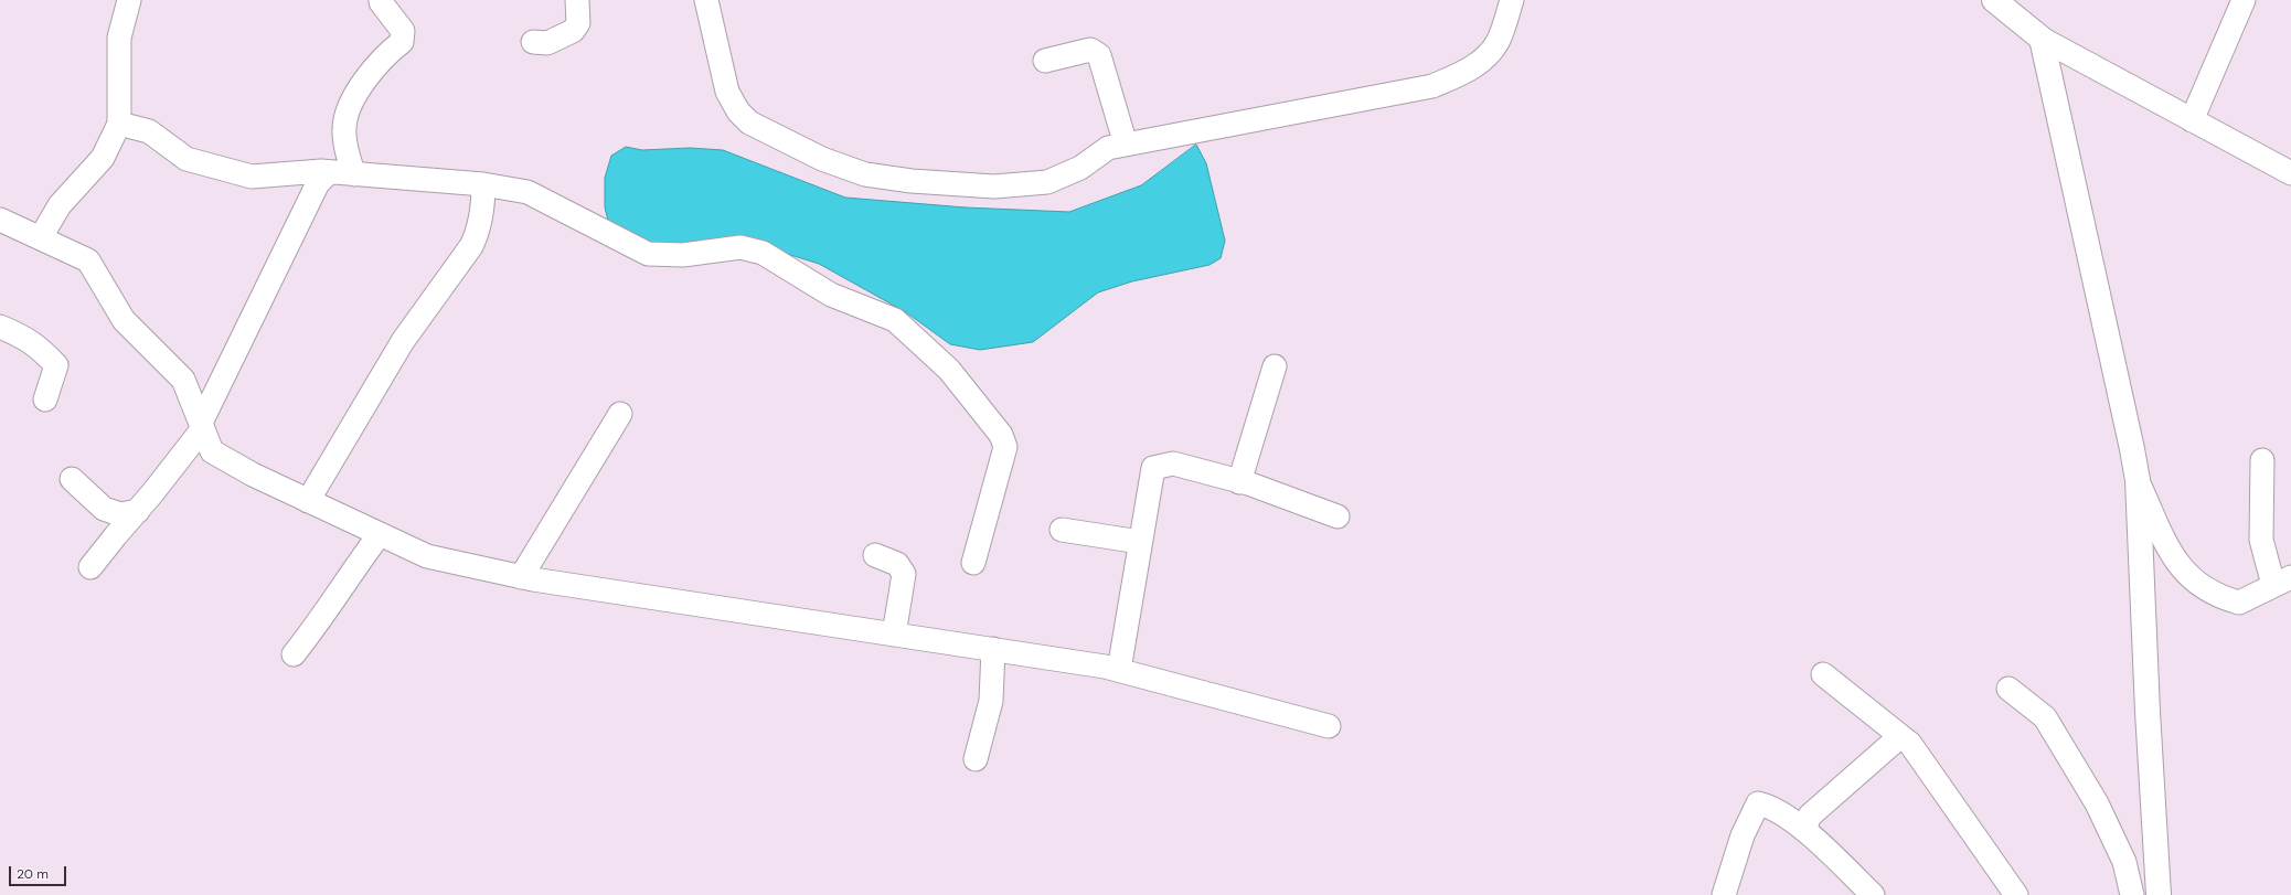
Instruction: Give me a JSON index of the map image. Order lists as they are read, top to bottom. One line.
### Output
{"scale_bar":"20 m"}
